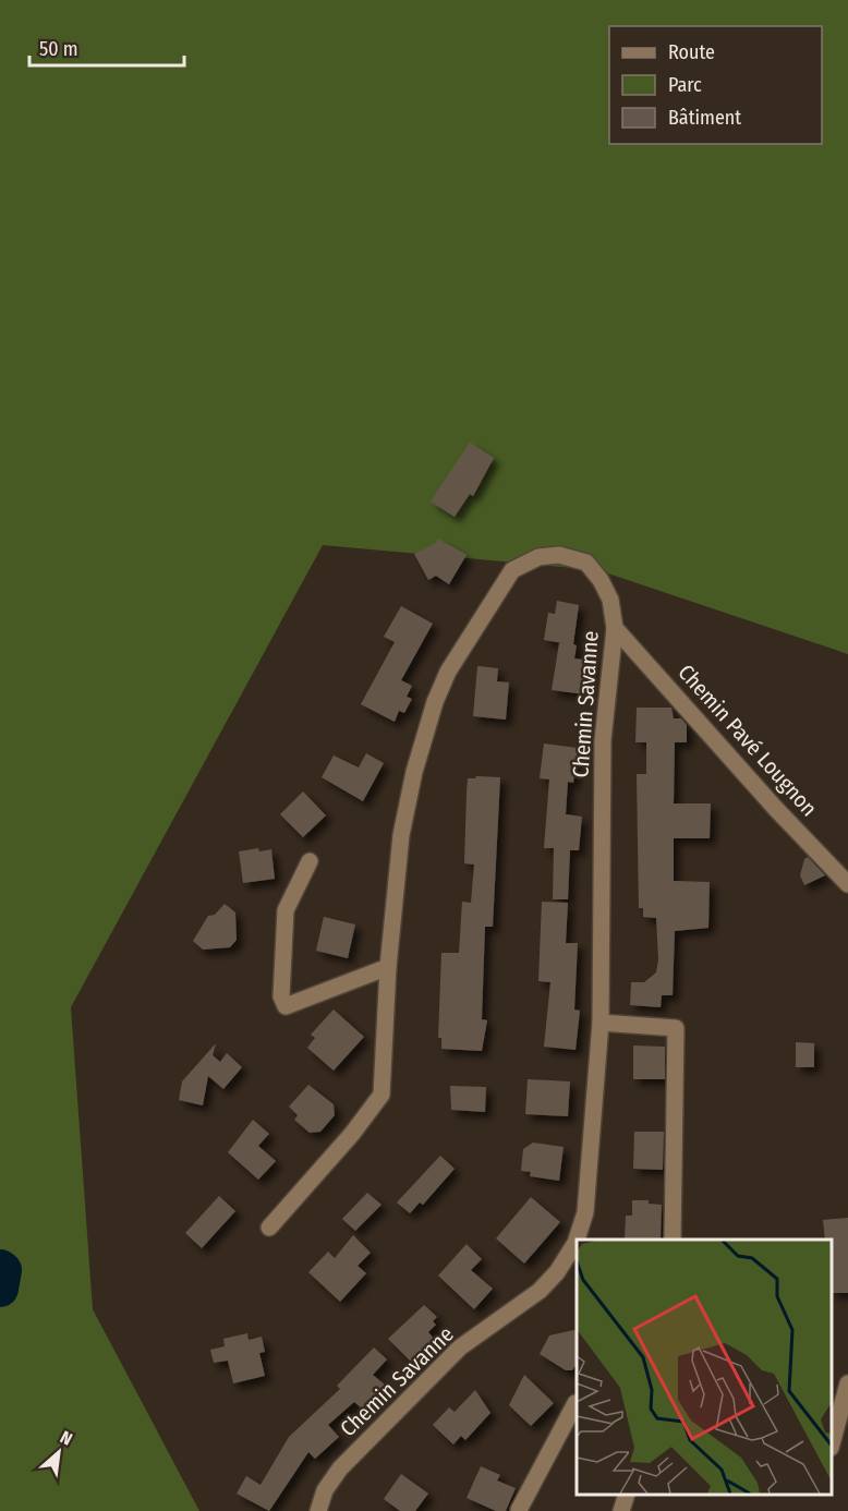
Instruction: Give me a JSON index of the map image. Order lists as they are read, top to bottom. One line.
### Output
{"streets":{"street":["Chemin Savanne","Chemin Pavé Lougnon"]},"crossings":[["Chemin Savanne","Chemin Pavé Lougnon"]],"legend":["Route","Parc","Bâtiment"],"scale_bar":"50 m","north":"top right"}
